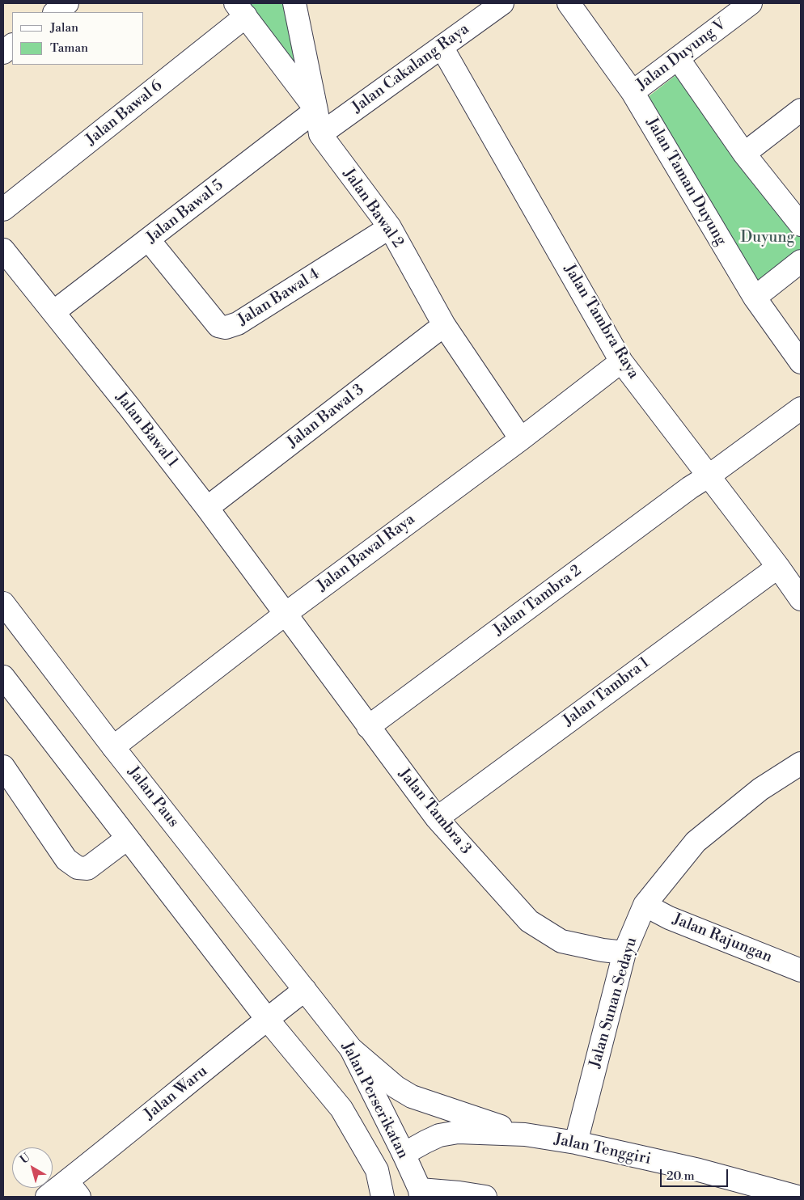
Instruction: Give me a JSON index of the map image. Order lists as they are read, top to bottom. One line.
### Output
{"streets":{"street":["Jalan Duyung V","Jalan Cakalang Raya","Jalan Bawal 6","Jalan Taman Duyung","Jalan Bawal 2","Jalan Bawal 5","Jalan Bawal 4","Jalan Tambra Raya","Jalan Bawal 3","Jalan Bawal 1","Jalan Bawal Raya","Jalan Tambra 2","Jalan Tambra 1","Jalan Paus","Jalan Tambra 3","Jalan Rajungan","Jalan Sunan Sedayu","Jalan Waru","Jalan Perserikatan","Jalan Tenggiri"]},"crossings":[["Jalan Duyung V","Jalan Taman Duyung"],["Jalan Cakalang Raya","Jalan Bawal 2"],["Jalan Cakalang Raya","Jalan Tambra Raya"],["Jalan Bawal 6","Jalan Bawal 2"],["Jalan Bawal 2","Jalan Bawal 5"],["Jalan Bawal 2","Jalan Bawal 4"],["Jalan Bawal 2","Jalan Bawal 3"],["Jalan Bawal 2","Jalan Bawal Raya"],["Jalan Bawal 5","Jalan Bawal 4"],["Jalan Bawal 5","Jalan Bawal 1"],["Jalan Tambra Raya","Jalan Bawal Raya"],["Jalan Tambra Raya","Jalan Tambra 2"],["Jalan Tambra Raya","Jalan Tambra 1"],["Jalan Bawal 3","Jalan Bawal 1"],["Jalan Bawal 1","Jalan Bawal Raya"],["Jalan Bawal 1","Jalan Tambra 3"],["Jalan Bawal Raya","Jalan Paus"],["Jalan Bawal Raya","Jalan Tambra 3"],["Jalan Tambra 2","Jalan Tambra 3"],["Jalan Tambra 1","Jalan Tambra 3"],["Jalan Paus","Jalan Waru"],["Jalan Paus","Jalan Perserikatan"],["Jalan Tambra 3","Jalan Sunan Sedayu"],["Jalan Rajungan","Jalan Sunan Sedayu"],["Jalan Sunan Sedayu","Jalan Tenggiri"],["Jalan Waru","Jalan Perserikatan"],["Jalan Perserikatan","Jalan Tenggiri"]],"parks":["Duyung"],"legend":["Jalan","Taman"],"scale_bar":"20 m","north":"top left"}
